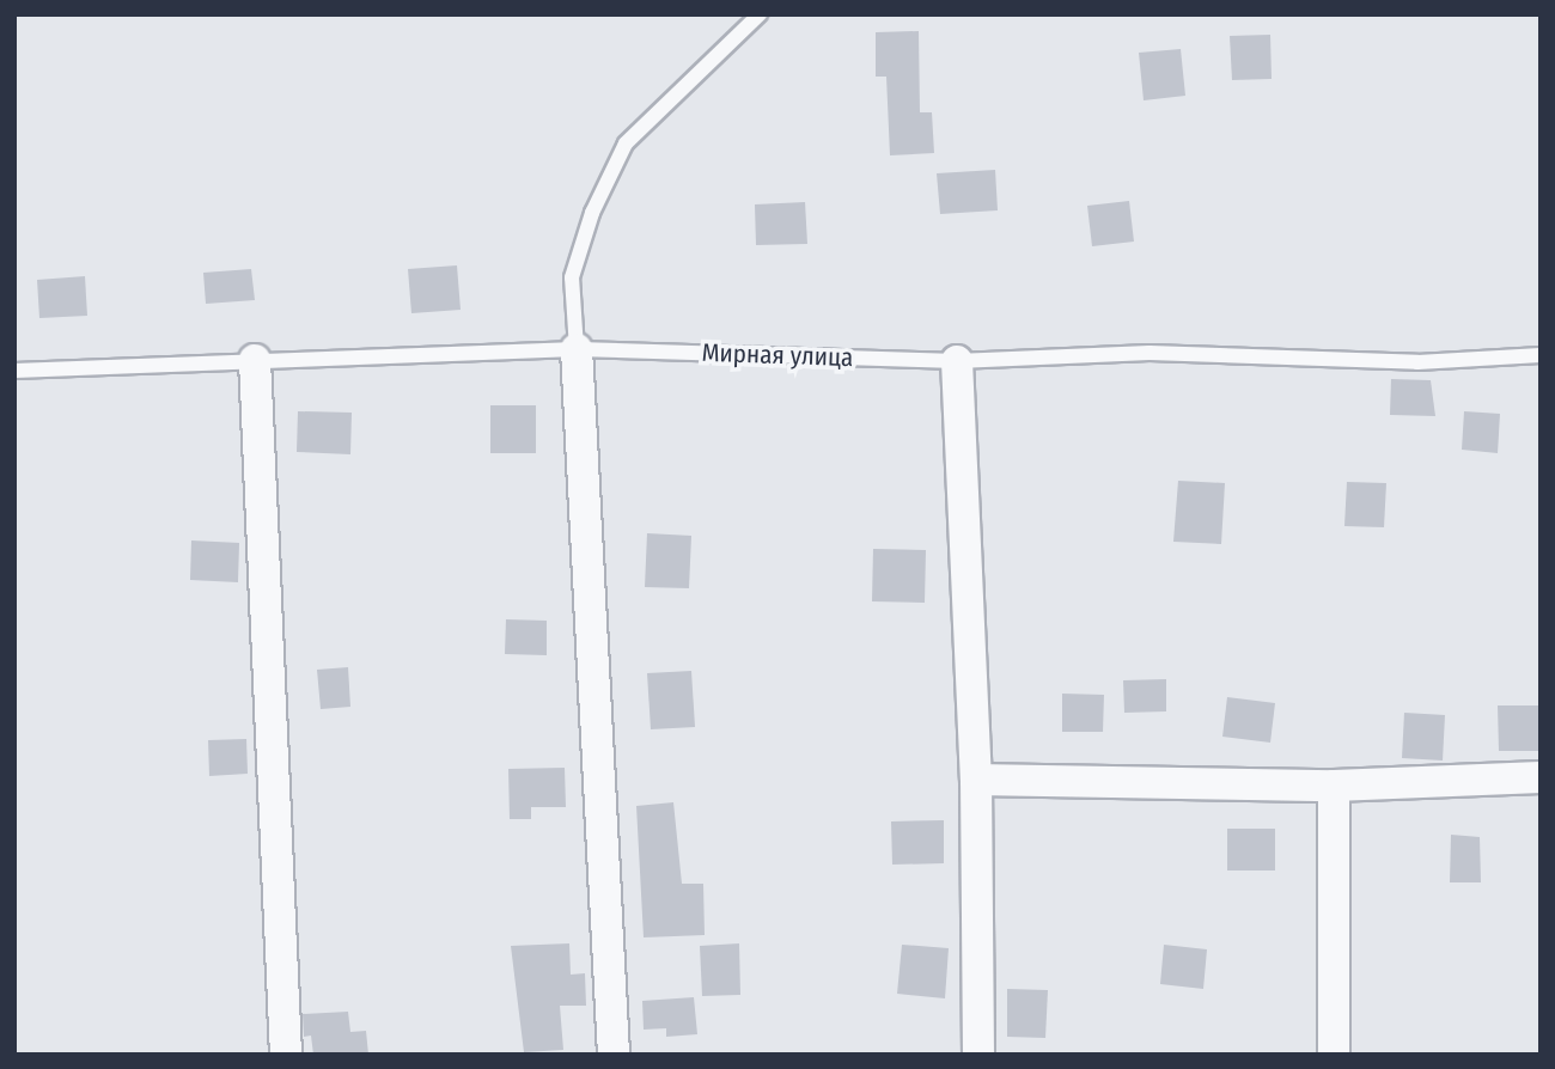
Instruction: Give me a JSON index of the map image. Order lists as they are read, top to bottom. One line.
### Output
{"streets":{"lane":["Мирная улица"]}}
